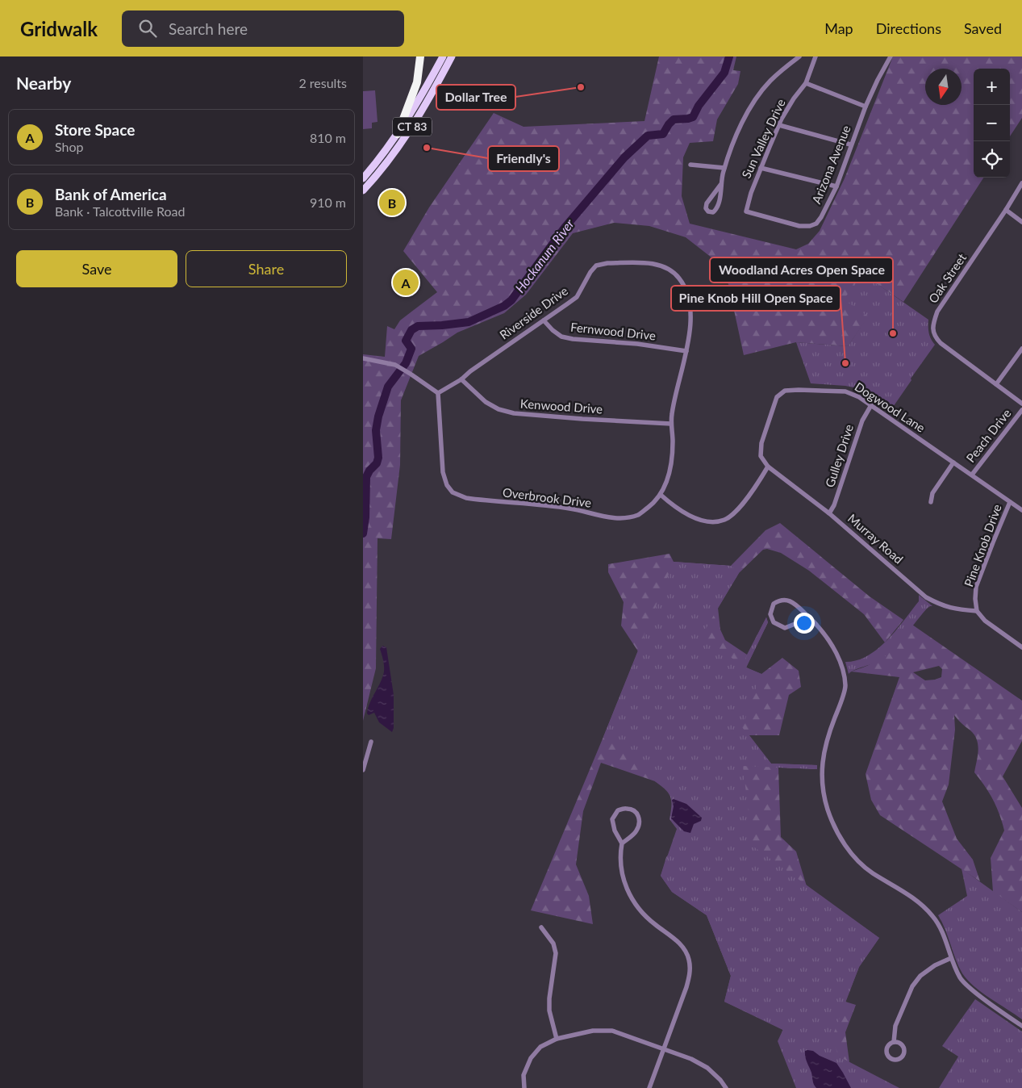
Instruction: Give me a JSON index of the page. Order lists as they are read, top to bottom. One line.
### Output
{"streets":{"main road":["CT 83"],"street":["Sun Valley Drive","Arizona Avenue","Oak Street","Riverside Drive","Fernwood Drive","Kenwood Drive","Dogwood Lane","Peach Drive","Gulley Drive","Overbrook Drive","Murray Road","Pine Knob Drive"]},"crossings":[["Sun Valley Drive","Arizona Avenue"],["Riverside Drive","Fernwood Drive"],["Riverside Drive","Kenwood Drive"],["Riverside Drive","Overbrook Drive"],["Kenwood Drive","Overbrook Drive"],["Dogwood Lane","Peach Drive"],["Dogwood Lane","Gulley Drive"],["Dogwood Lane","Murray Road"],["Dogwood Lane","Pine Knob Drive"],["Gulley Drive","Murray Road"],["Murray Road","Pine Knob Drive"]],"water":["Hockanum River"],"places":["Dollar Tree","Friendly's","Woodland Acres Open Space","Pine Knob Hill Open Space"],"north":"bottom","page":{"header":"Gridwalk","search":"Search here","nav":["Map","Directions","Saved"],"heading":["Nearby","2 results"],"map_buttons":["+","−"],"list":[{"mark":"A","name":"Store Space","note":"Shop","value":"810 m"},{"mark":"B","name":"Bank of America","note":"Bank · Talcottville Road","value":"910 m"}],"pins":["B","A"],"buttons":["Save","Share"]}}
